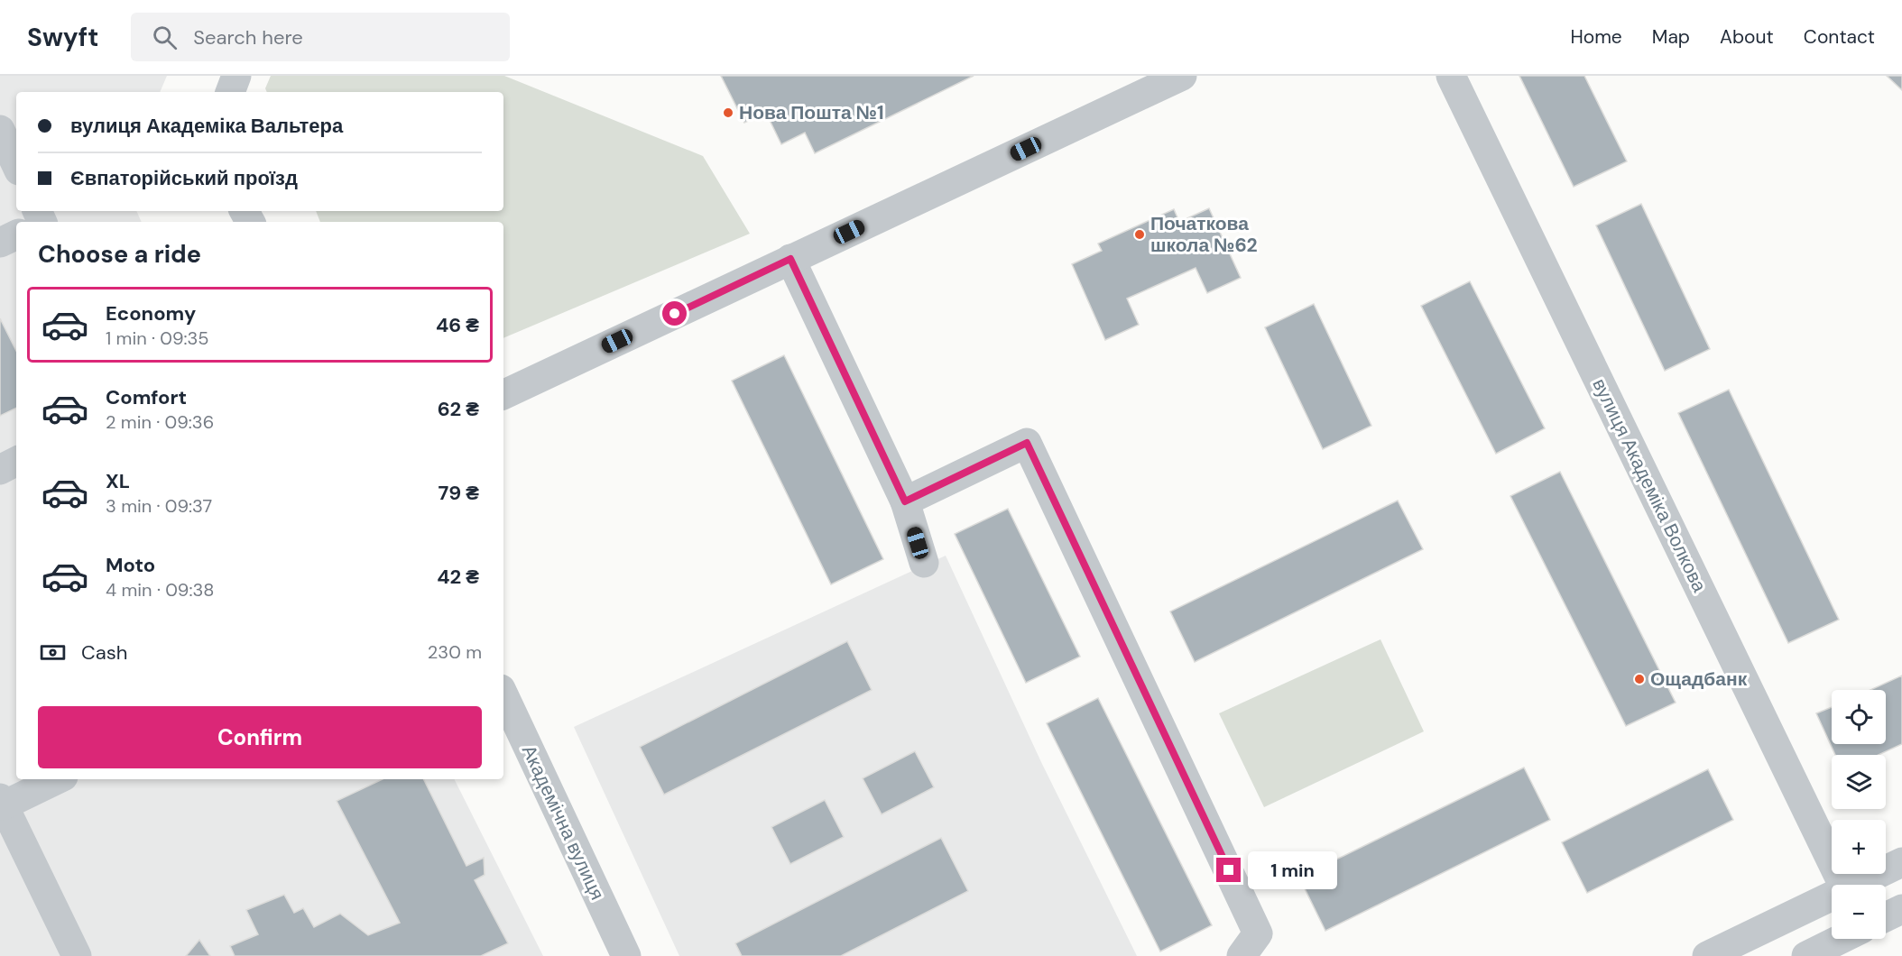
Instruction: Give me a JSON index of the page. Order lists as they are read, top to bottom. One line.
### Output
{"streets":{"street":["вулиця Академіка Волкова","Академічна вулиця"]},"places":["Нова Пошта №1","Початкова школа №62","Ощадбанк"],"page":{"header":"Swyft","search":"Search here","nav":["Home","Map","About","Contact"],"banner":["вулиця Академіка Вальтера","Євпаторійський проїзд"],"heading":"Choose a ride","list":[{"name":"Economy","note":"1 min · 09:35","value":"46 ₴"},{"name":"Comfort","note":"2 min · 09:36","value":"62 ₴"},{"name":"XL","note":"3 min · 09:37","value":"79 ₴"},{"name":"Moto","note":"4 min · 09:38","value":"42 ₴"}],"pay":["Cash","230 m"],"map_buttons":["+","−"],"buttons":"Confirm","bubble":"1 min"}}
